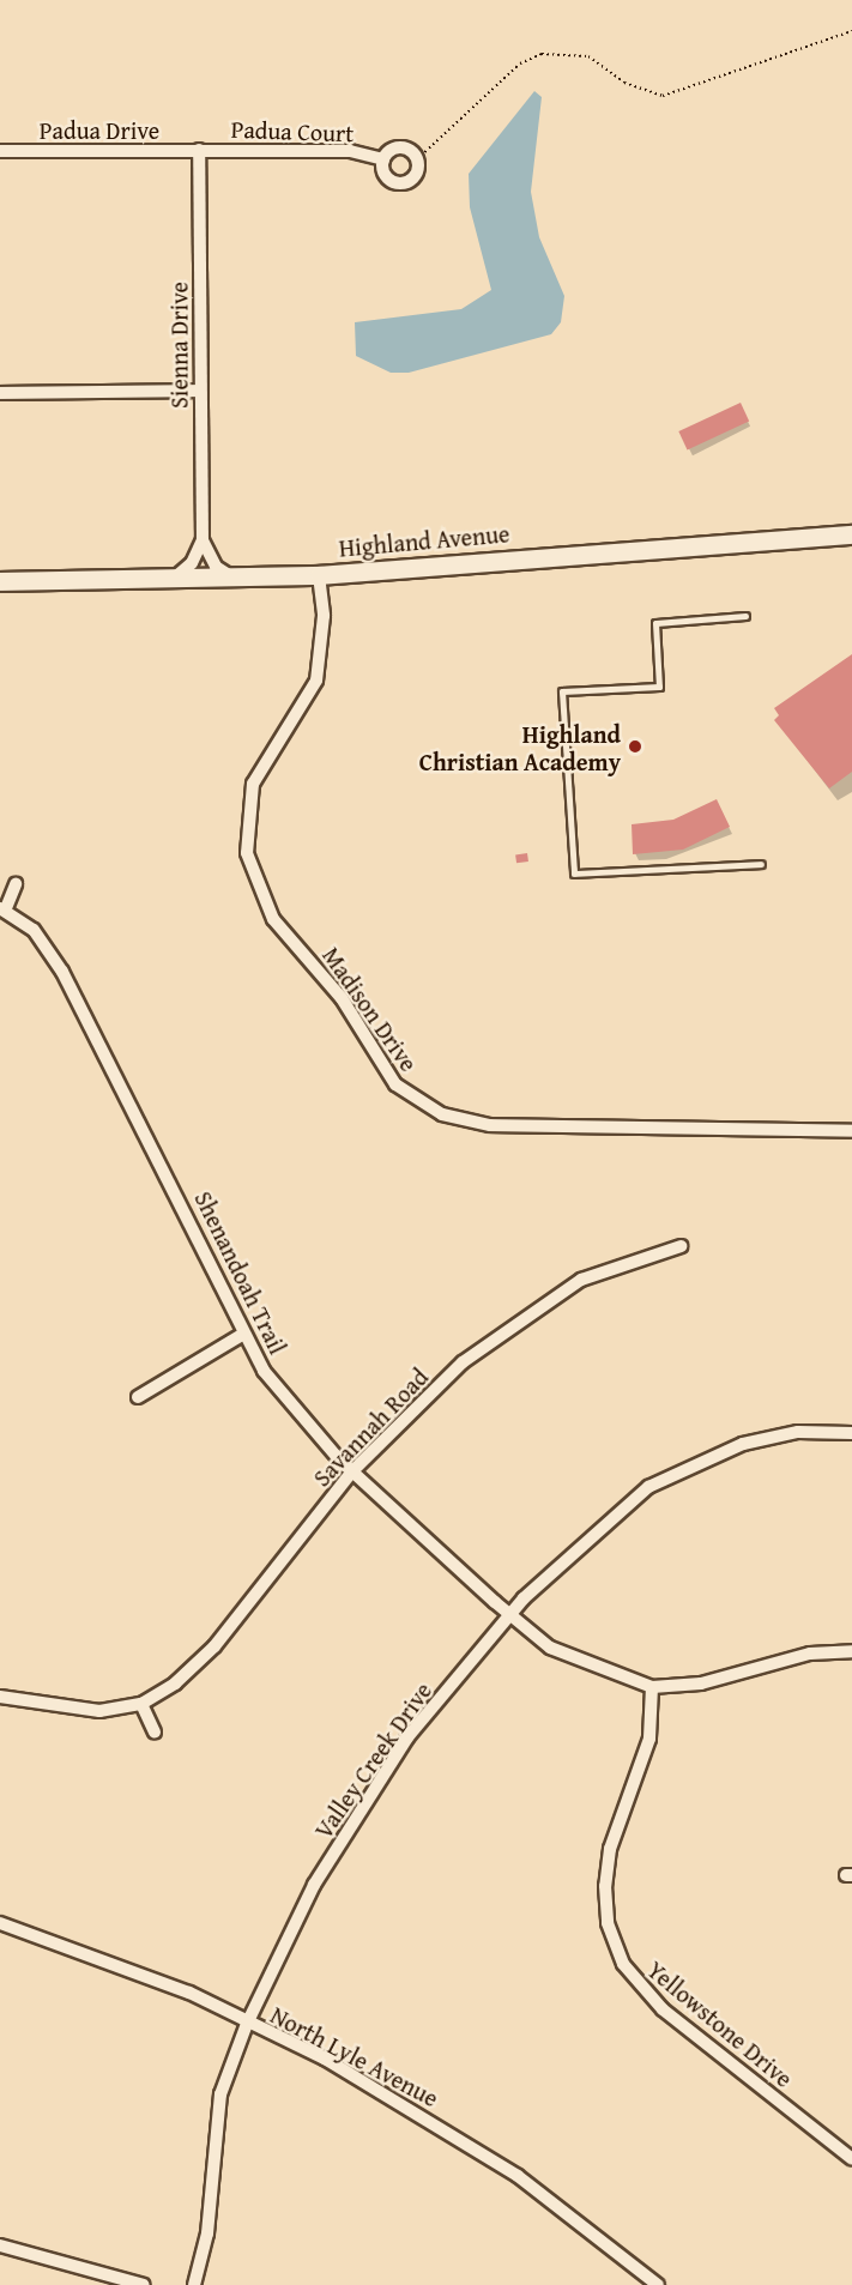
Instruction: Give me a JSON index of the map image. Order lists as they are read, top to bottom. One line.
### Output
{"streets":{"main road":["Highland Avenue"],"street":["Padua Drive","Padua Court","Sienna Drive","Madison Drive","Shenandoah Trail","Savannah Road","Valley Creek Drive","Yellowstone Drive","North Lyle Avenue"]},"crossings":[["Padua Drive","Padua Court"],["Padua Drive","Sienna Drive"],["Padua Court","Sienna Drive"],["Highland Avenue","Madison Drive"],["Shenandoah Trail","Savannah Road"],["Shenandoah Trail","Valley Creek Drive"],["Shenandoah Trail","Yellowstone Drive"],["Valley Creek Drive","North Lyle Avenue"]],"places":["Highland Christian Academy"]}
